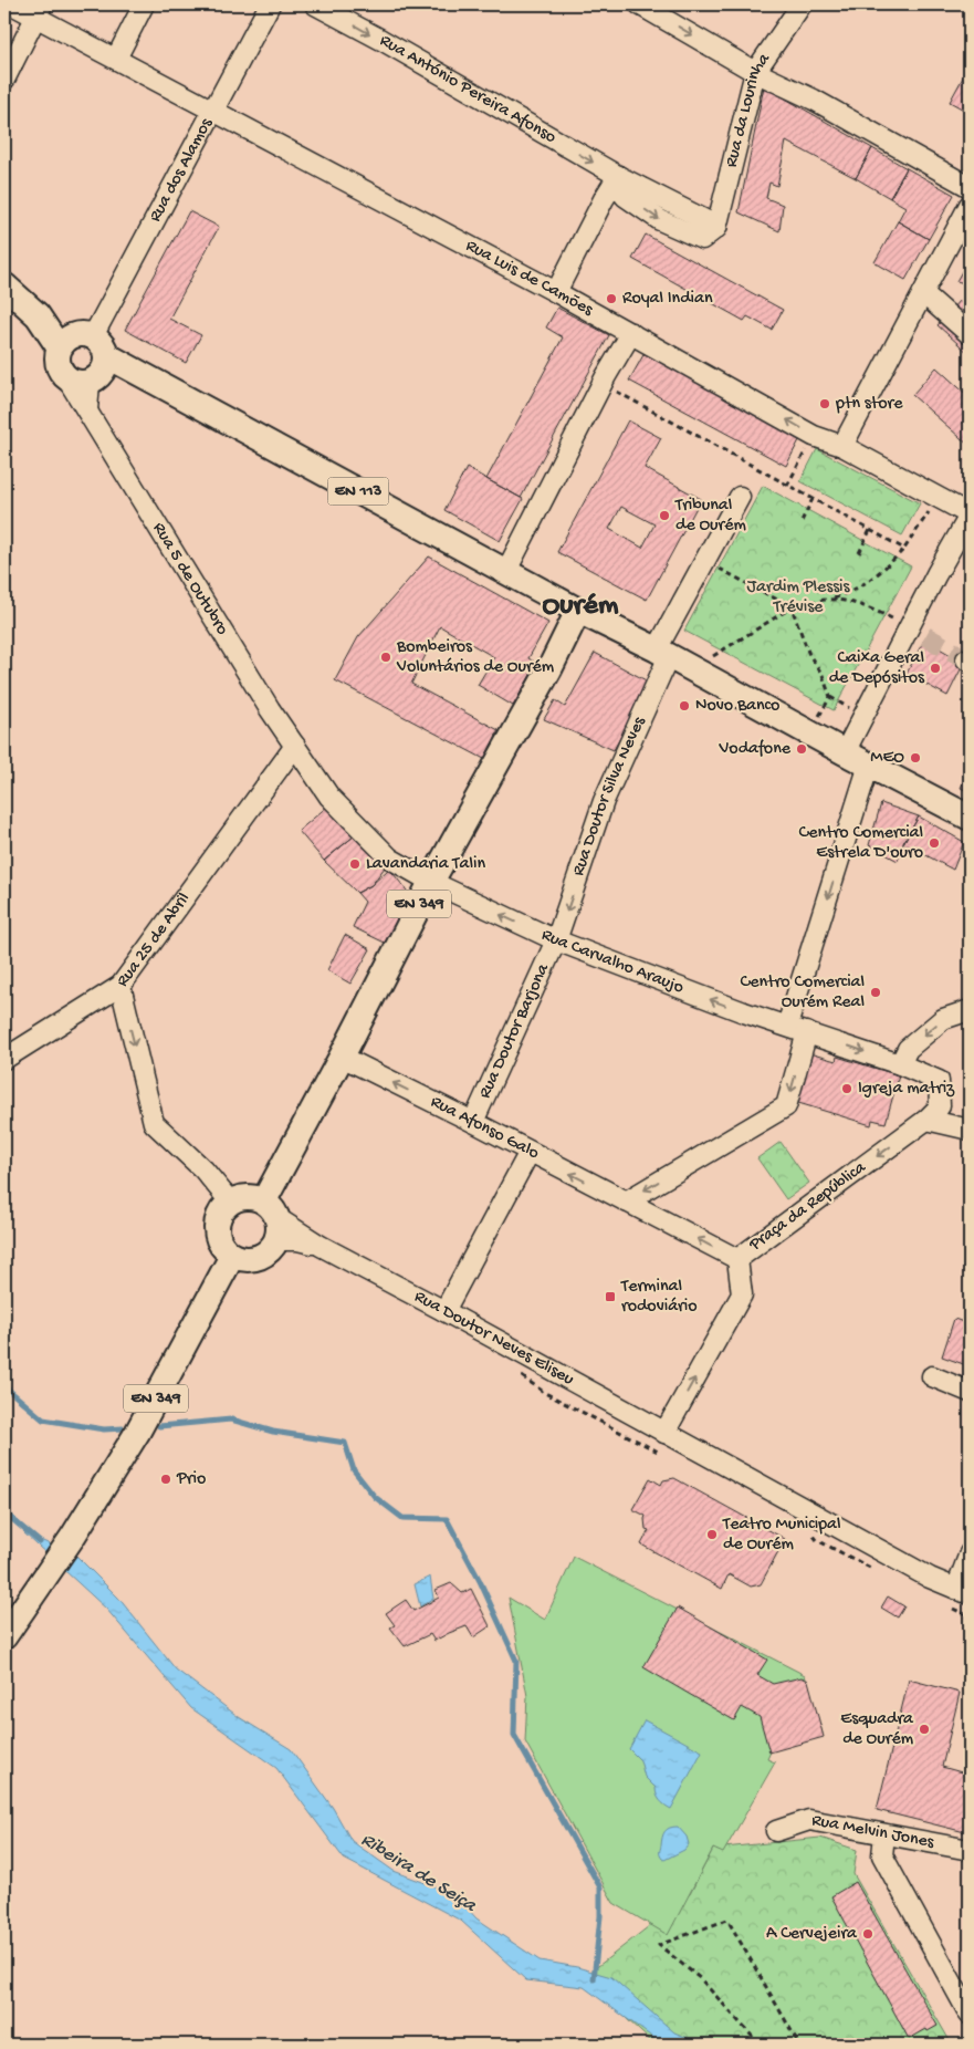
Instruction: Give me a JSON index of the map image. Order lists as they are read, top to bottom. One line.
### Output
{"streets":{"main road":["EN 113","EN 349"],"street":["Rua António Pereira Afonso","Rua da Lourinha","Rua dos Alamos","Rua Luis de Camões","Rua 5 de Outubro","Rua Doutor Silva Neves","Rua 25 de Abril","Rua Carvalho Araujo","Rua Doutor Barjona","Rua Afonso Galo","Praça da República","Rua Doutor Neves Eliseu","Rua Melvin Jones"]},"crossings":[["Rua António Pereira Afonso","Rua da Lourinha"],["Rua dos Alamos","Rua Luis de Camões"],["Rua dos Alamos","EN 113"],["Rua dos Alamos","Rua 5 de Outubro"],["EN 113","Rua 5 de Outubro"],["EN 113","Rua Doutor Silva Neves"],["EN 113","EN 349"],["Rua 5 de Outubro","Rua 25 de Abril"],["Rua 5 de Outubro","Rua Carvalho Araujo"],["Rua Doutor Silva Neves","Rua Carvalho Araujo"],["Rua Doutor Silva Neves","Rua Doutor Barjona"],["EN 349","Rua 25 de Abril"],["EN 349","Rua Carvalho Araujo"],["EN 349","Rua Afonso Galo"],["EN 349","Rua Doutor Neves Eliseu"],["Rua 25 de Abril","Rua Carvalho Araujo"],["Rua 25 de Abril","Rua Doutor Neves Eliseu"],["Rua Carvalho Araujo","Rua Doutor Barjona"],["Rua Carvalho Araujo","Praça da República"],["Rua Doutor Barjona","Rua Afonso Galo"],["Rua Afonso Galo","Praça da República"]],"one_way":["Rua António Pereira Afonso","Rua Doutor Silva Neves","Rua 25 de Abril","Rua Afonso Galo","Praça da República"],"districts":["Ourém"],"water":["Ribeira de Seiça"],"parks":["Jardim Plessis Trévise"],"places":{"other":["Royal Indian","ptn store","Tribunal de Ourém","Bombeiros Voluntários de Ourém","Caixa Geral de Depósitos","Novo Banco","Vodafone","MEO","Centro Comercial Estrela D'ouro","Lavandaria Talin","Centro Comercial Ourém Real","Igreja matriz","Prio","Teatro Municipal de Ourém","Esquadra de Ourém","A Cervejeira"],"transit":["Terminal rodoviário"]}}
